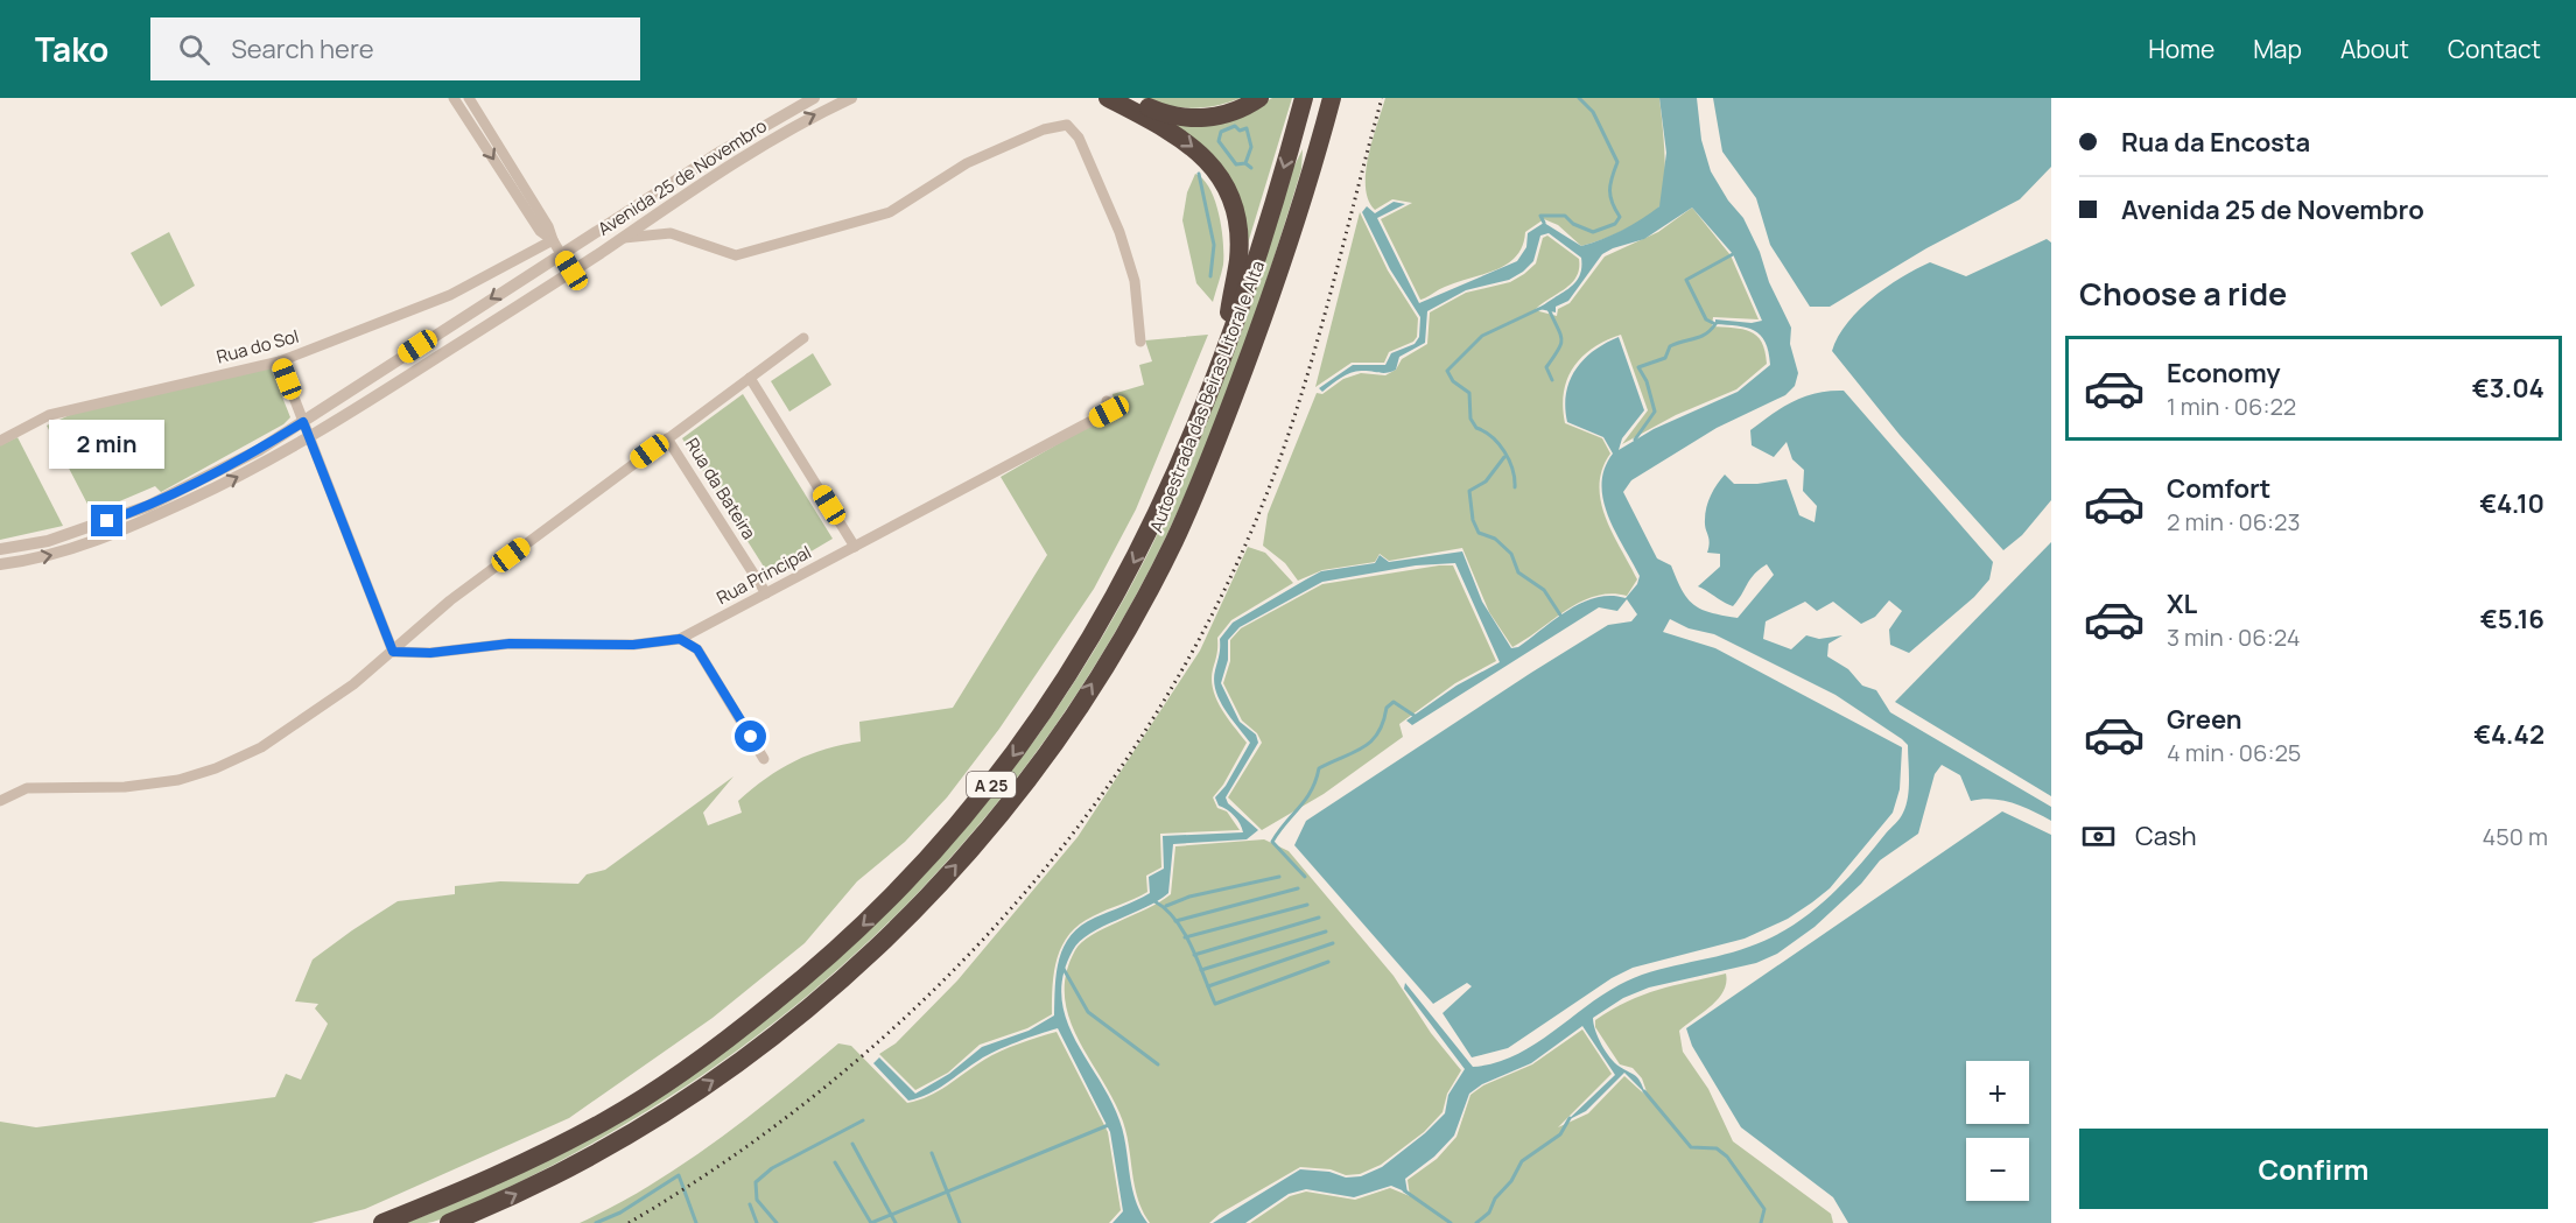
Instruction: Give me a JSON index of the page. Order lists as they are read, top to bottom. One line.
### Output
{"streets":{"highway":["Autoestrada das Beiras Litoral e Alta","A 25"],"street":["Avenida 25 de Novembro","Rua do Sol","Rua da Bateira","Rua Principal"]},"crossings":[["Rua da Bateira","Rua Principal"]],"page":{"header":"Tako","search":"Search here","nav":["Home","Map","About","Contact"],"banner":["Rua da Encosta","Avenida 25 de Novembro"],"heading":"Choose a ride","list":[{"name":"Economy","note":"1 min · 06:22","value":"€3.04"},{"name":"Comfort","note":"2 min · 06:23","value":"€4.10"},{"name":"XL","note":"3 min · 06:24","value":"€5.16"},{"name":"Green","note":"4 min · 06:25","value":"€4.42"}],"bubble":"2 min","pay":["Cash","450 m"],"map_buttons":["+","−"],"buttons":"Confirm"}}
